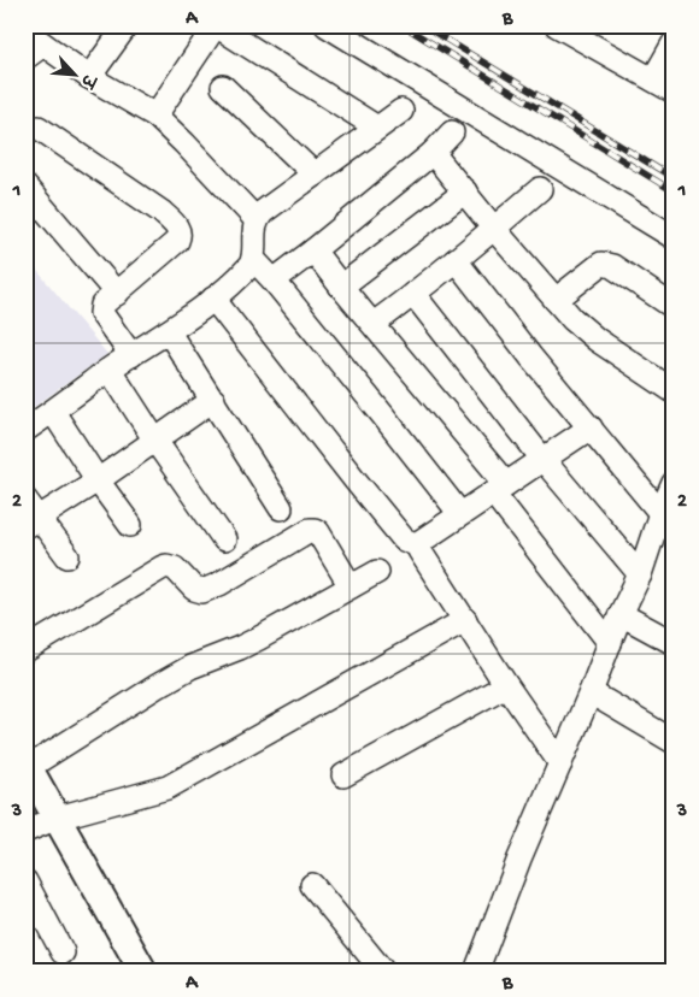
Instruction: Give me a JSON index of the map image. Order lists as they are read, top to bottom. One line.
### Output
{"north":"bottom right","grid":{"columns":["A","B"],"rows":["1","2","3"]}}
